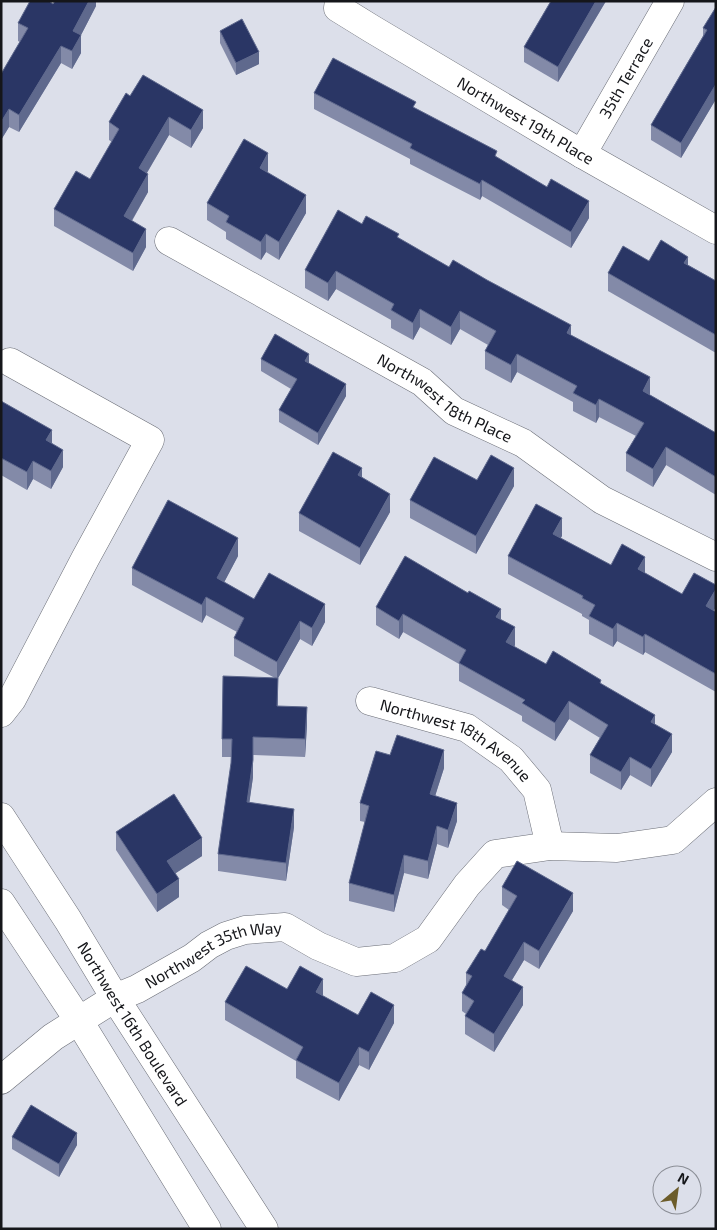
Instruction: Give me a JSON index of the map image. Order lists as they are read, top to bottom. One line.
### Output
{"streets":{"street":["35th Terrace","Northwest 19th Place","Northwest 18th Place","Northwest 18th Avenue","Northwest 35th Way","Northwest 16th Boulevard"]},"crossings":[["35th Terrace","Northwest 19th Place"],["Northwest 18th Avenue","Northwest 35th Way"],["Northwest 35th Way","Northwest 16th Boulevard"]],"north":"top right"}
